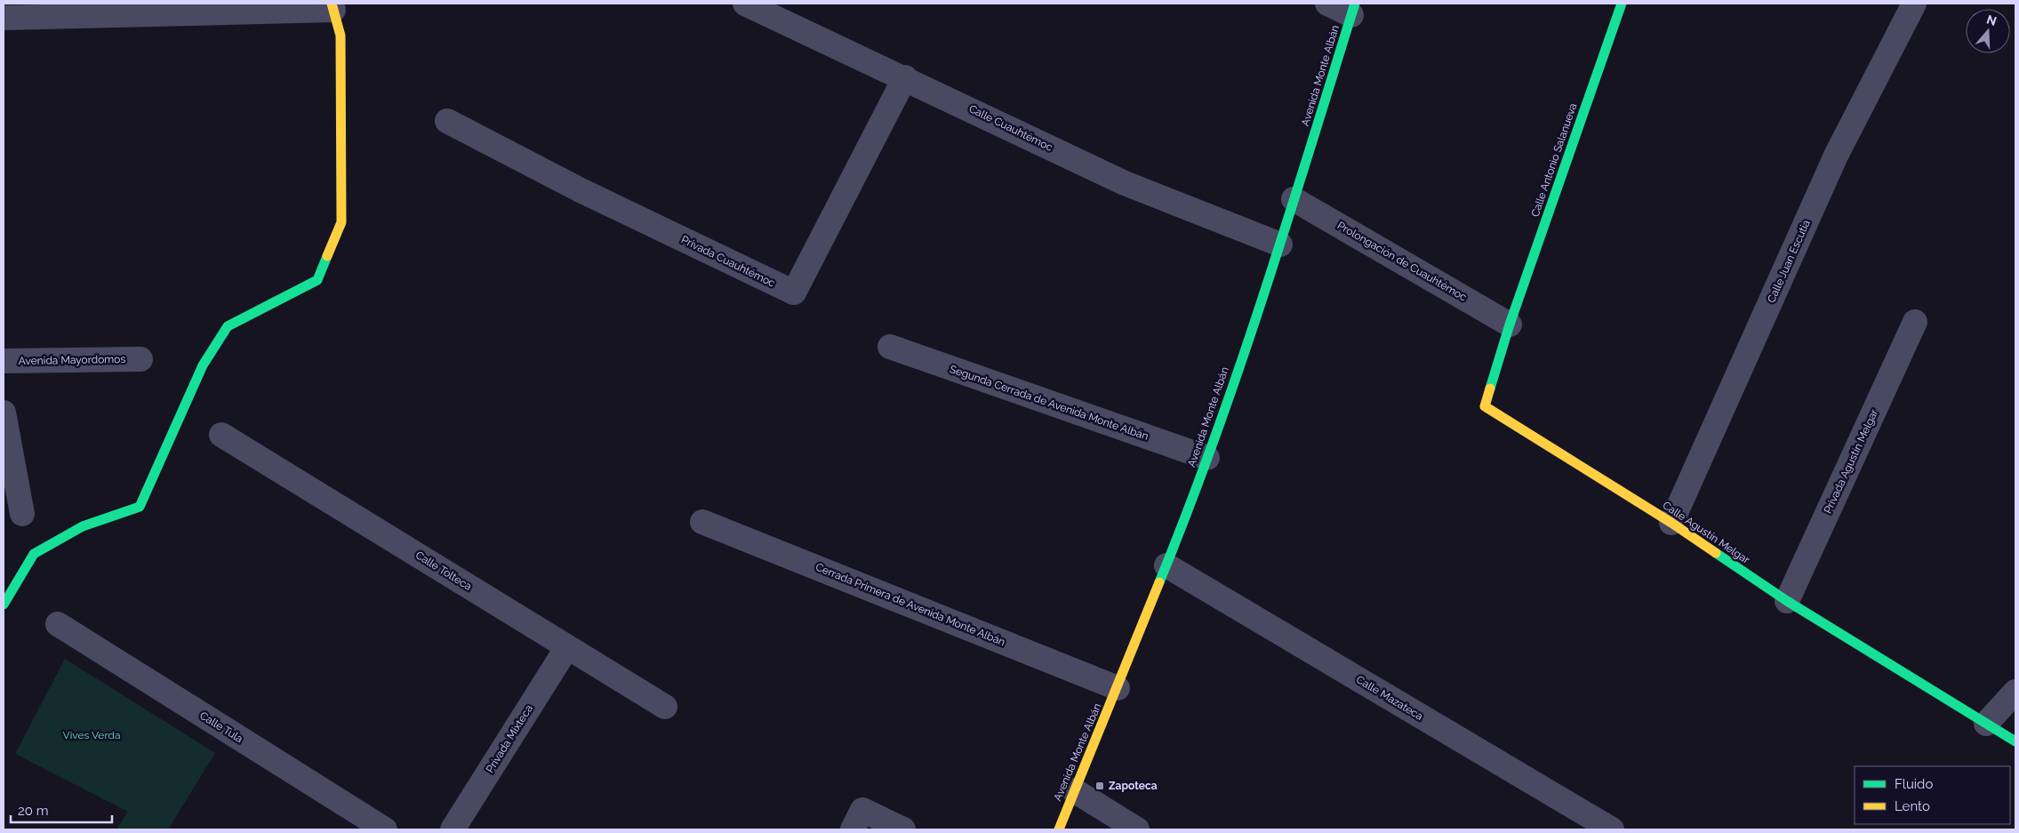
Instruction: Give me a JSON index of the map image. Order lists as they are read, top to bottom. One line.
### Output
{"streets":{"street":["Avenida Monte Albán","Calle Cuauhtémoc","Calle Antonio Salanueva","Privada Cuauhtémoc","Prolongación de Cuauhtémoc","Calle Juan Escutia","Avenida Mayordomos","Segunda Cerrada de Avenida Monte Albán","Privada Agustín Melgar","Calle Agustín Melgar","Calle Tolteca","Cerrada Primera de Avenida Monte Albán","Calle Mazateca","Calle Tula","Privada Mixteca"]},"crossings":[["Avenida Monte Albán","Calle Cuauhtémoc"],["Avenida Monte Albán","Prolongación de Cuauhtémoc"],["Avenida Monte Albán","Segunda Cerrada de Avenida Monte Albán"],["Avenida Monte Albán","Cerrada Primera de Avenida Monte Albán"],["Avenida Monte Albán","Calle Mazateca"],["Calle Cuauhtémoc","Privada Cuauhtémoc"],["Calle Antonio Salanueva","Prolongación de Cuauhtémoc"],["Calle Antonio Salanueva","Calle Agustín Melgar"],["Prolongación de Cuauhtémoc","Calle Agustín Melgar"],["Calle Juan Escutia","Calle Agustín Melgar"],["Privada Agustín Melgar","Calle Agustín Melgar"],["Calle Tolteca","Privada Mixteca"]],"parks":["Vives Verda"],"places":{"transit":["Zapoteca"]},"legend":["Fluido","Lento"],"scale_bar":"20 m","north":"top"}
